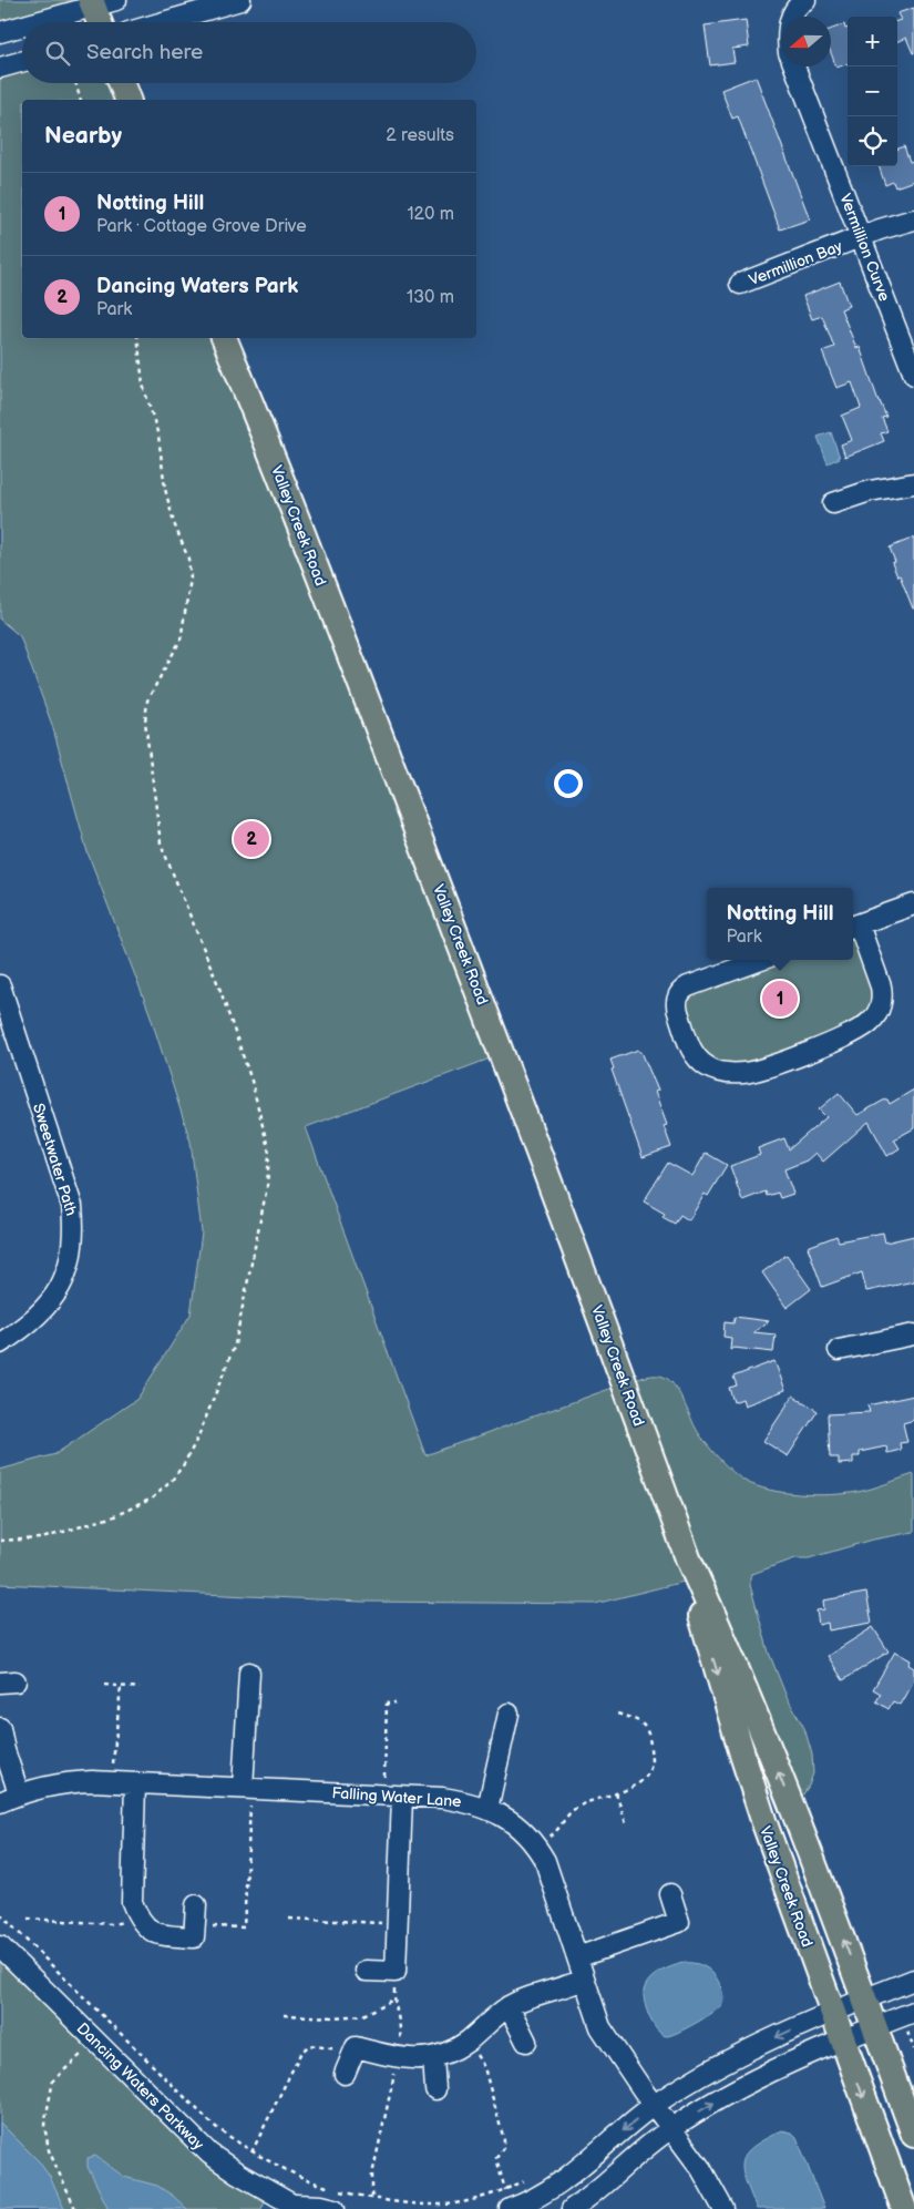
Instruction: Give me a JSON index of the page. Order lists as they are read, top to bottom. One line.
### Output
{"streets":{"main road":["Valley Creek Road"],"street":["Vermillion Curve","Vermillion Bay","Sweetwater Path","Falling Water Lane","Dancing Waters Parkway"]},"crossings":[["Vermillion Curve","Vermillion Bay"]],"north":"left","page":{"map_buttons":["+","−"],"search":"Search here","heading":["Nearby","2 results"],"list":[{"mark":"1","name":"Notting Hill","note":"Park · Cottage Grove Drive","value":"120 m"},{"mark":"2","name":"Dancing Waters Park","note":"Park","value":"130 m"}],"pins":["2","1"],"popup":["Notting Hill","Park"]}}
